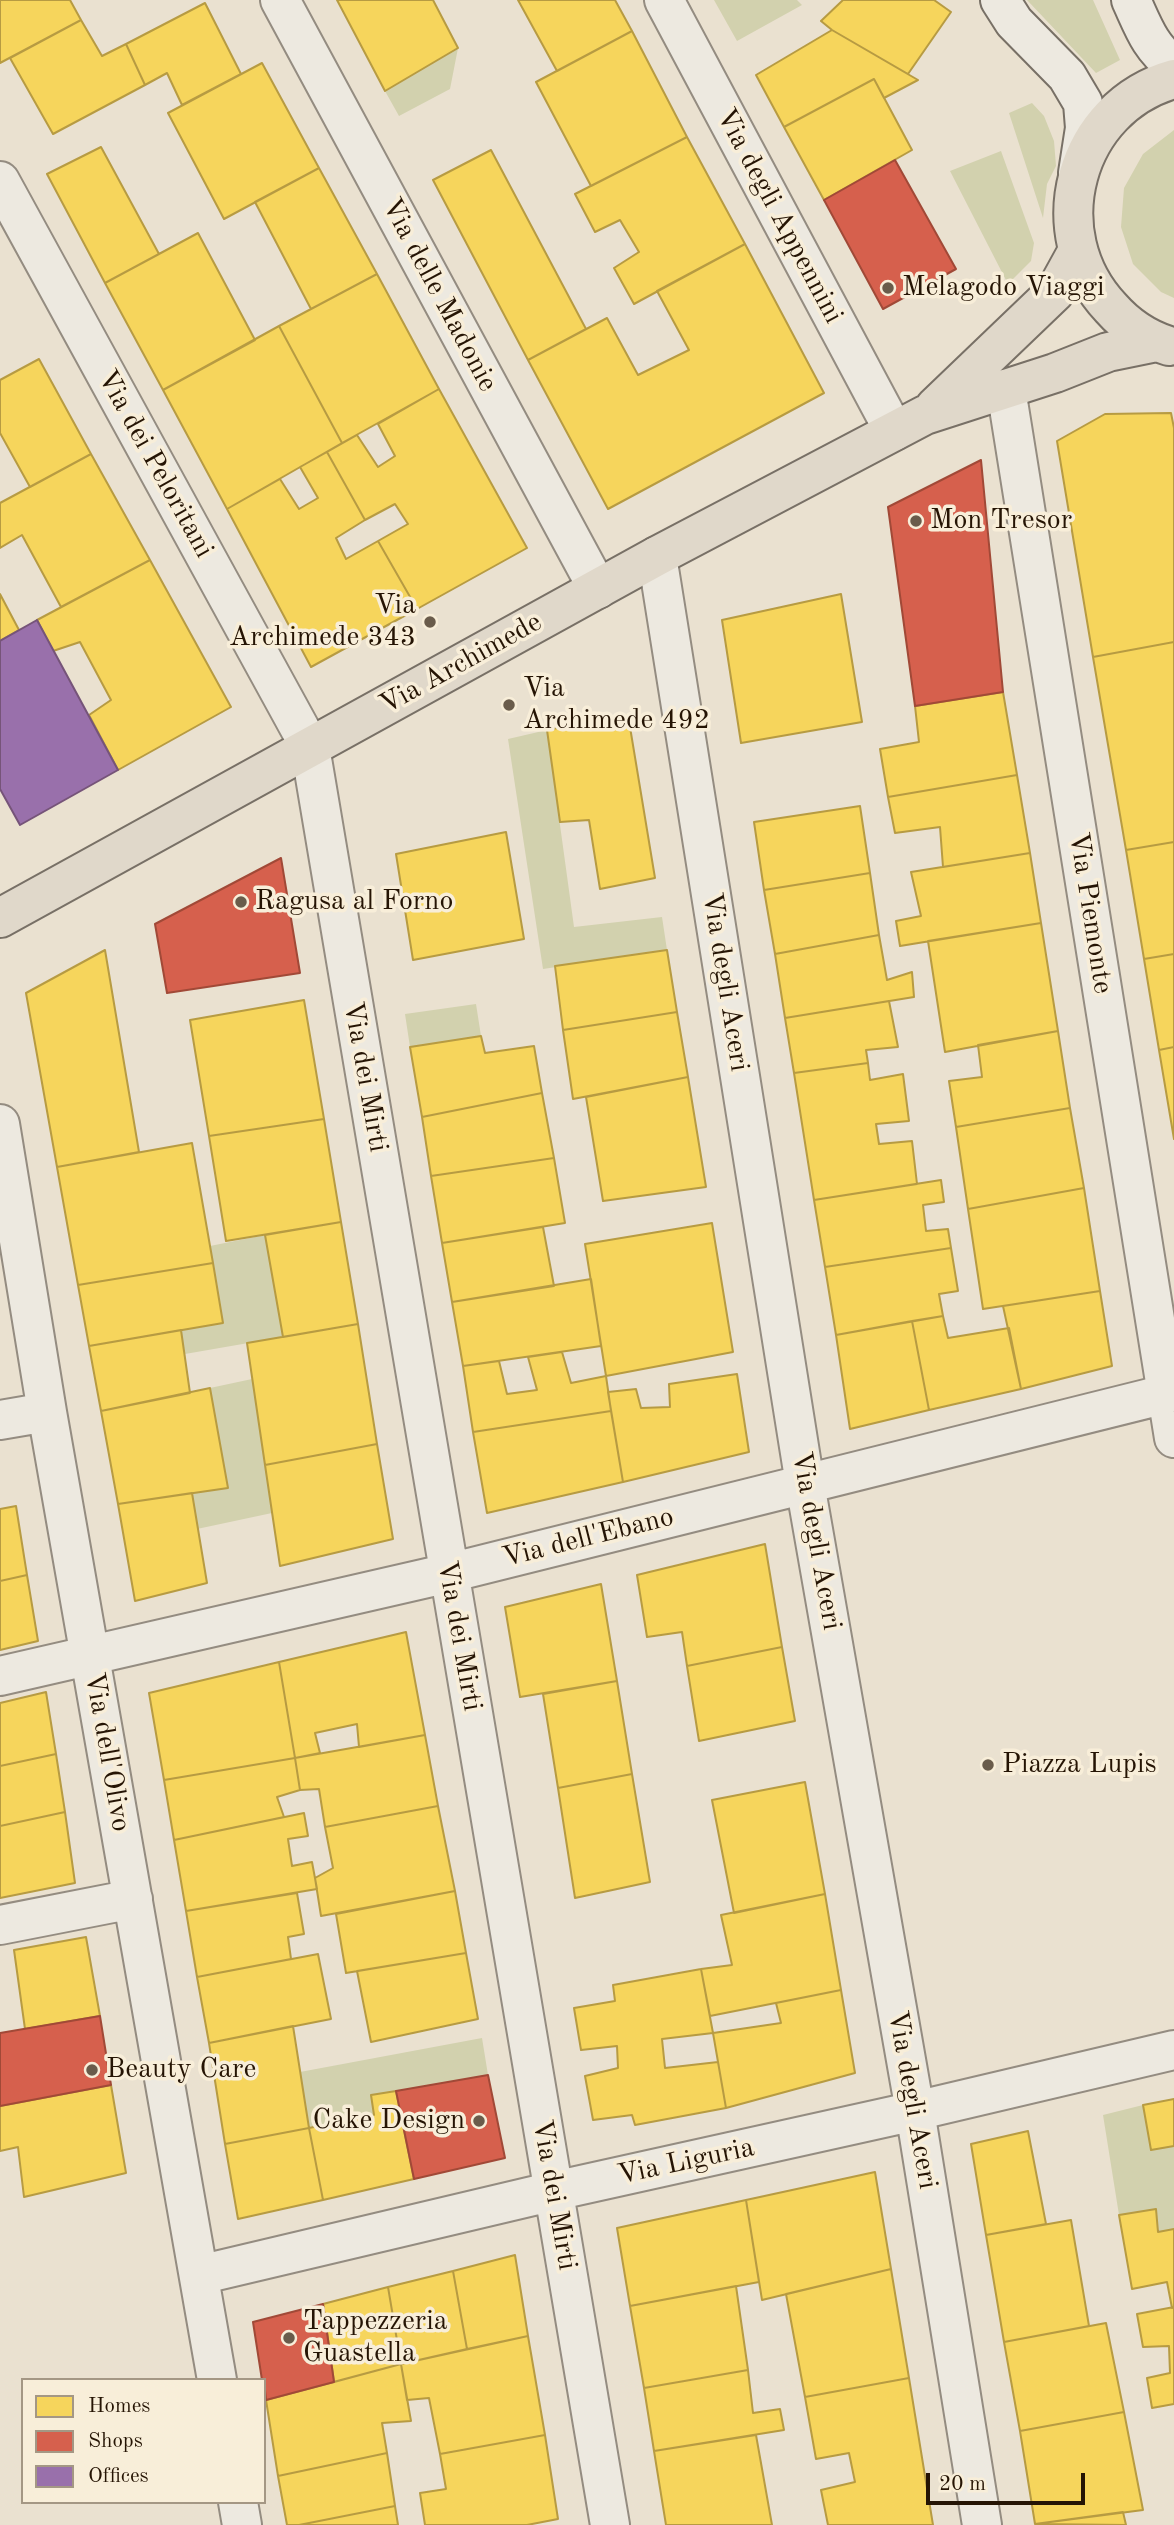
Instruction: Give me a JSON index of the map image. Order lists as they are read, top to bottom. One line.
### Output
{"streets":{"main road":["Via Archimede"],"street":["Via degli Appennini","Via delle Madonie","Via dei Peloritani","Via Piemonte","Via degli Aceri","Via dei Mirti","Via dell'Ebano","Via dell'Olivo","Via Liguria"]},"crossings":[["Via degli Appennini","Via Archimede"],["Via delle Madonie","Via Archimede"],["Via dei Peloritani","Via Archimede"],["Via dei Peloritani","Via dei Mirti"],["Via Archimede","Via degli Aceri"],["Via Archimede","Via dei Mirti"],["Via Piemonte","Via dell'Ebano"],["Via degli Aceri","Via dell'Ebano"],["Via degli Aceri","Via Liguria"],["Via dei Mirti","Via dell'Ebano"],["Via dei Mirti","Via Liguria"],["Via dell'Ebano","Via dell'Olivo"],["Via dell'Olivo","Via Liguria"]],"places":["Melagodo Viaggi","Mon Tresor","Via Archimede 343","Via Archimede 492","Ragusa al Forno","Piazza Lupis","Beauty Care","Cake Design","Tappezzeria Guastella"],"legend":["Homes","Shops","Offices"],"scale_bar":"20 m"}
